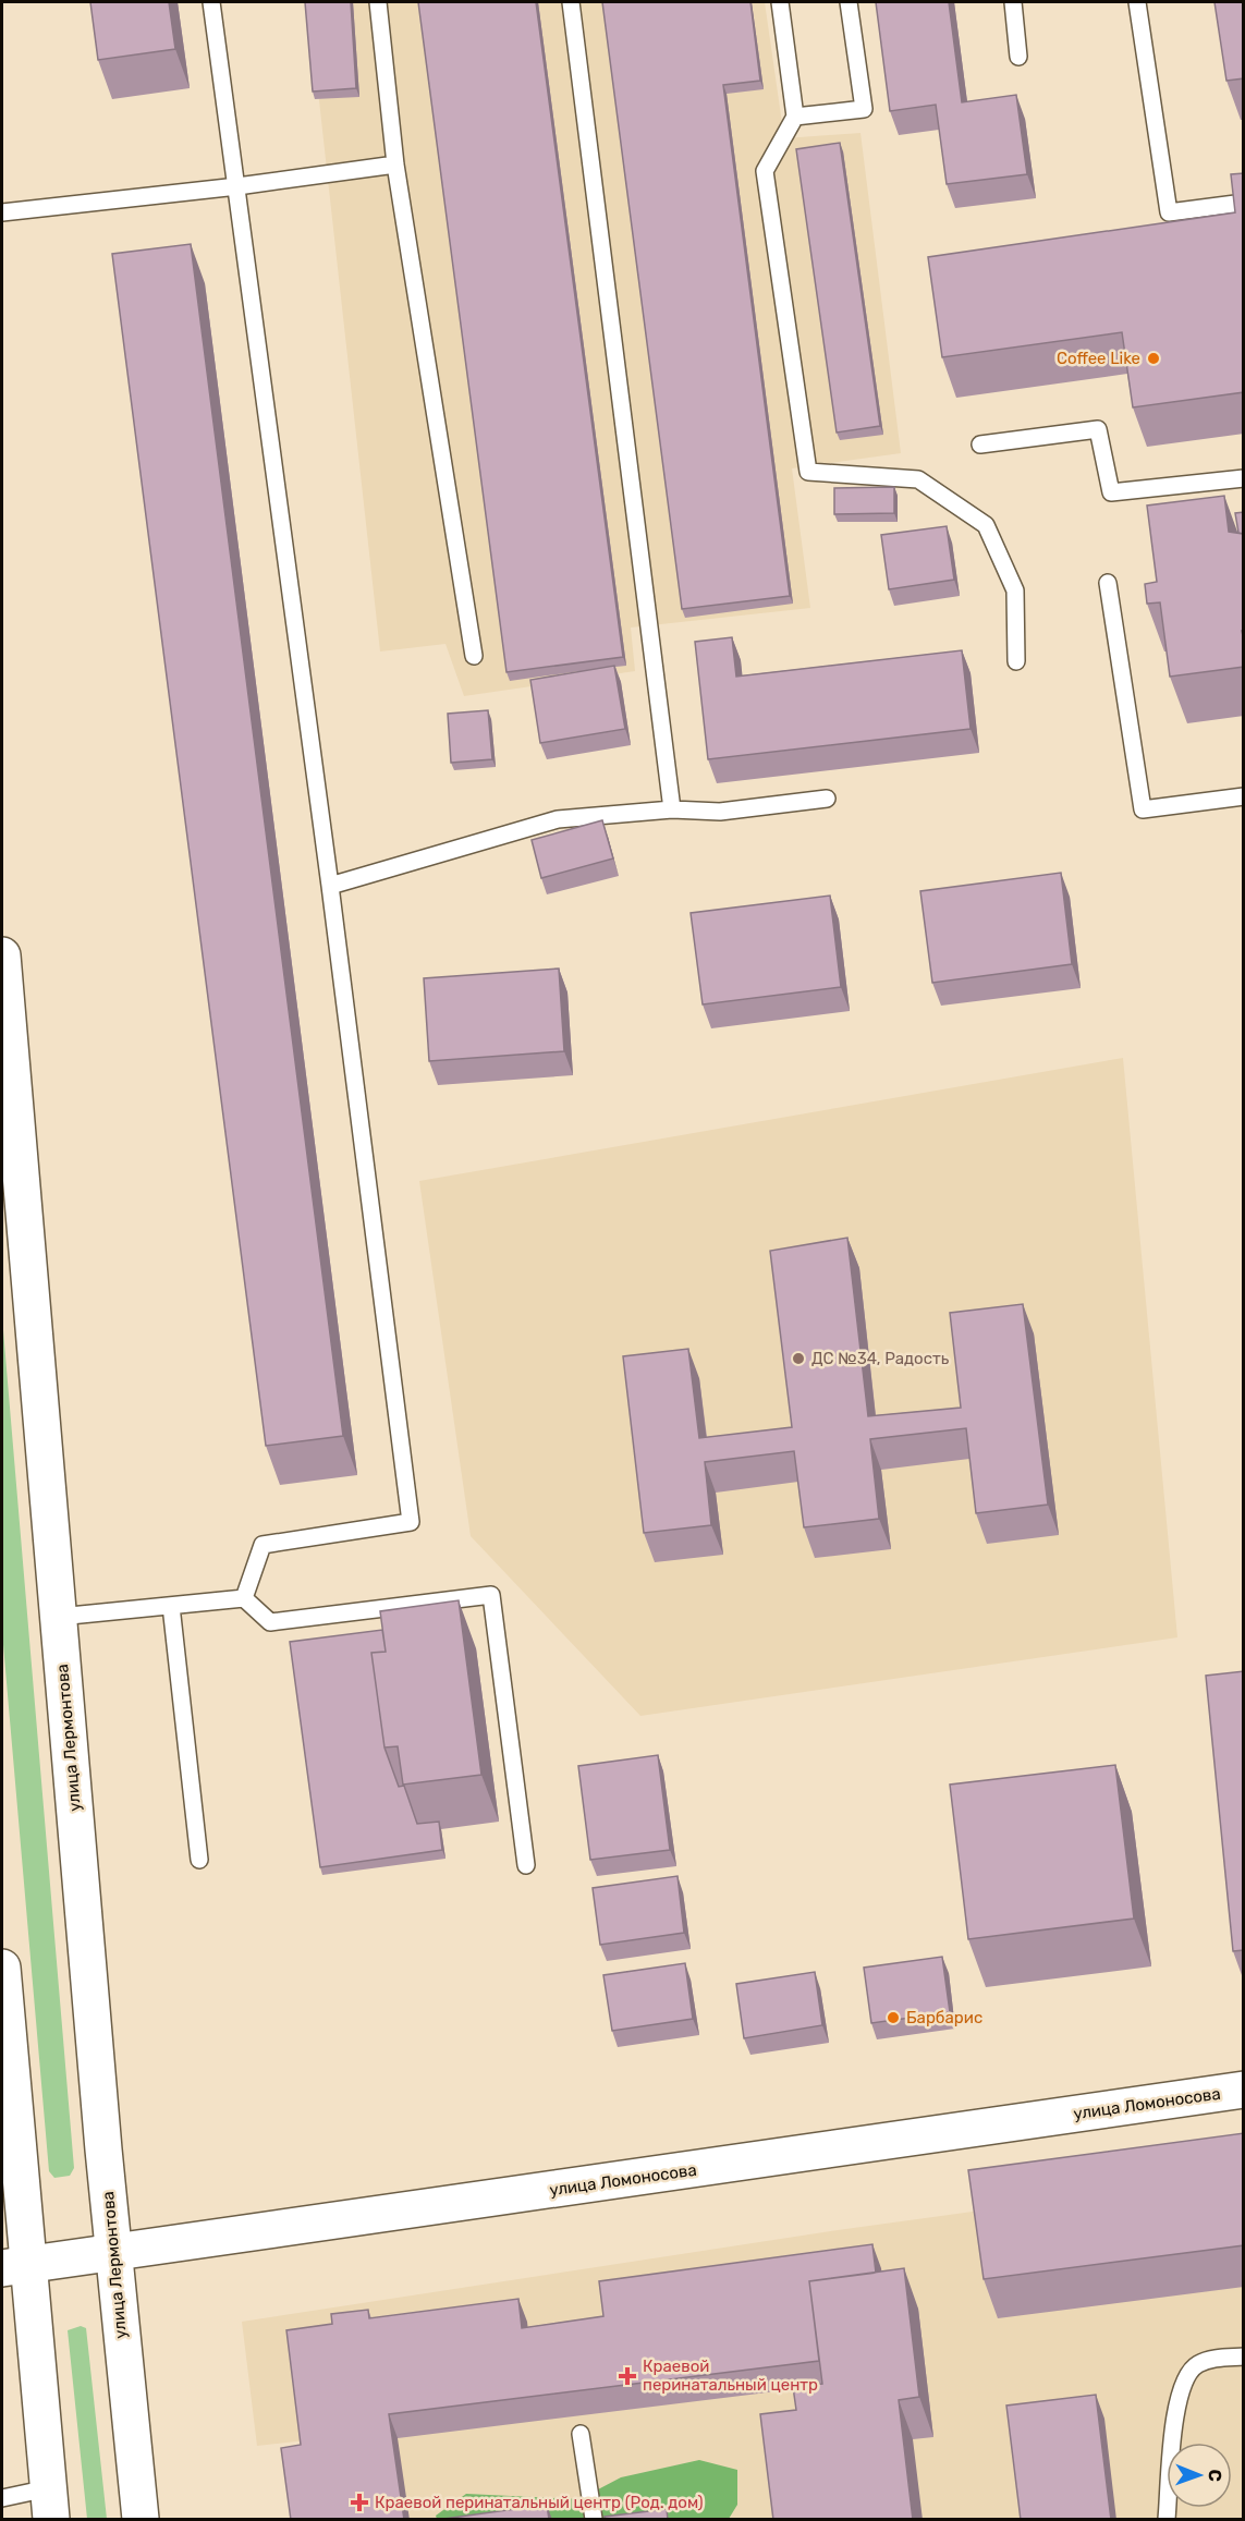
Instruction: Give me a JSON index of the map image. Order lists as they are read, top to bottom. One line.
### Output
{"streets":{"main road":["улица Лермонтова","улица Ломоносова"]},"crossings":[["улица Лермонтова","улица Ломоносова"]],"places":{"other":["Coffee Like","ДС №34, Радость","Барбарис"],"health":["Краевой перинатальный центр","Краевой перинатальный центр (Род. дом)"]},"north":"right"}
